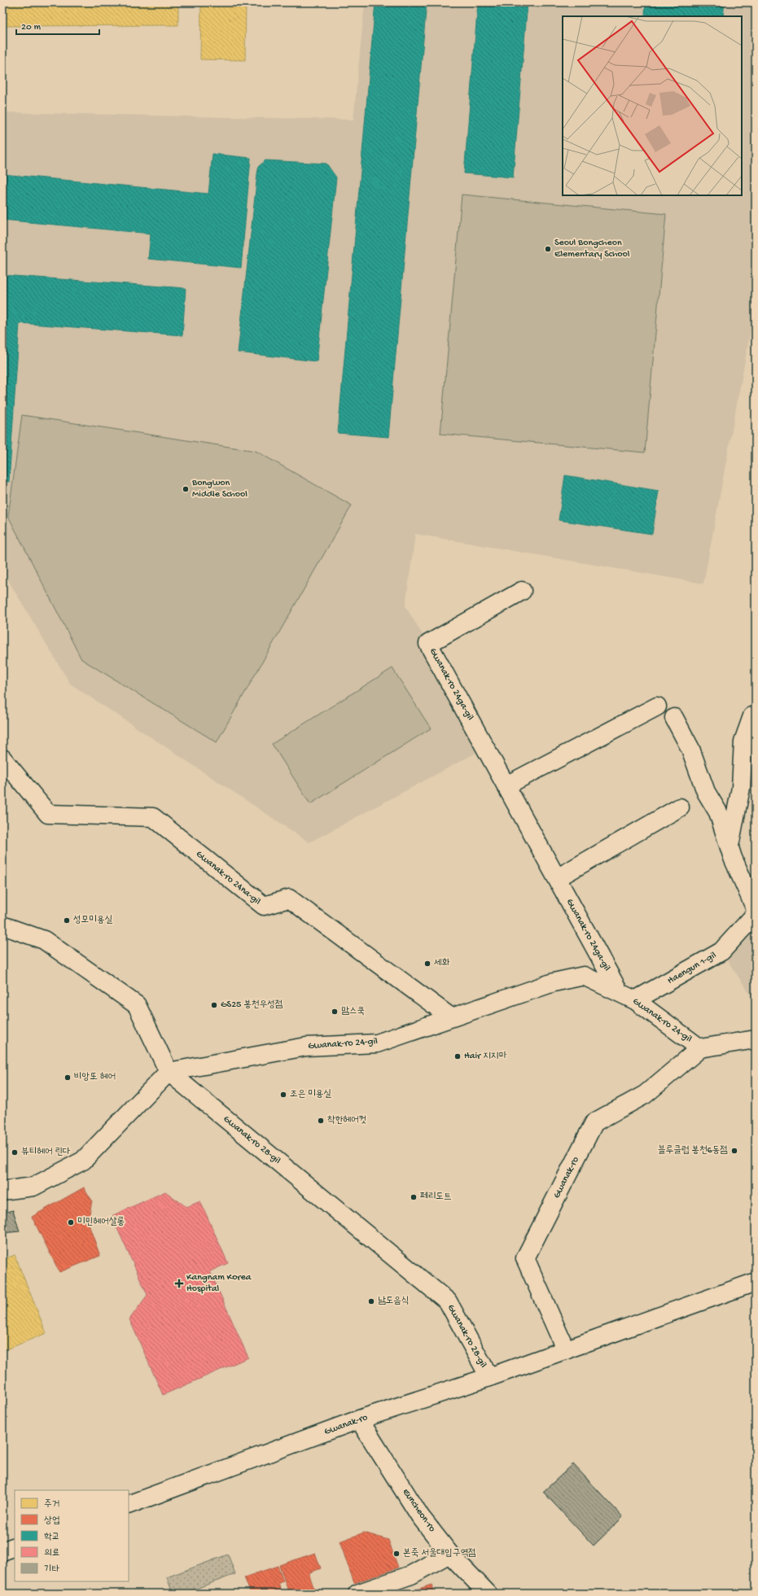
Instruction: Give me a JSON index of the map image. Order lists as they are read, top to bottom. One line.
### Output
{"streets":{"main road":["Gwanak-ro 24ga-gil","Gwanak-ro 24na-gil","Haengun 1-gil","Gwanak-ro 24-gil","Gwanak-ro 28-gil","Gwanak-ro","Euncheon-ro"]},"crossings":[["Gwanak-ro 24ga-gil","Gwanak-ro 24-gil"],["Gwanak-ro 24na-gil","Gwanak-ro 24-gil"],["Haengun 1-gil","Gwanak-ro 24-gil"],["Gwanak-ro 24-gil","Gwanak-ro 28-gil"],["Gwanak-ro 24-gil","Gwanak-ro"],["Gwanak-ro 28-gil","Gwanak-ro"],["Gwanak-ro","Euncheon-ro"]],"places":{"other":["Seoul Bongcheon Elementary School","Bongwon Middle School","성모미용실","세화","GS25 봉천우성점","맘스쿡","Hair 지지마","비앙또 헤어","조은 미용실","착한헤어컷","블루클럽 봉천6동점","뷰티헤어 린다","페리도트","미민헤어살롱","남도음식","본죽 서울대입구역점"],"health":["Kangnam Korea Hospital"]},"legend":["주거","상업","학교","의료","기타"],"scale_bar":"20 m"}
